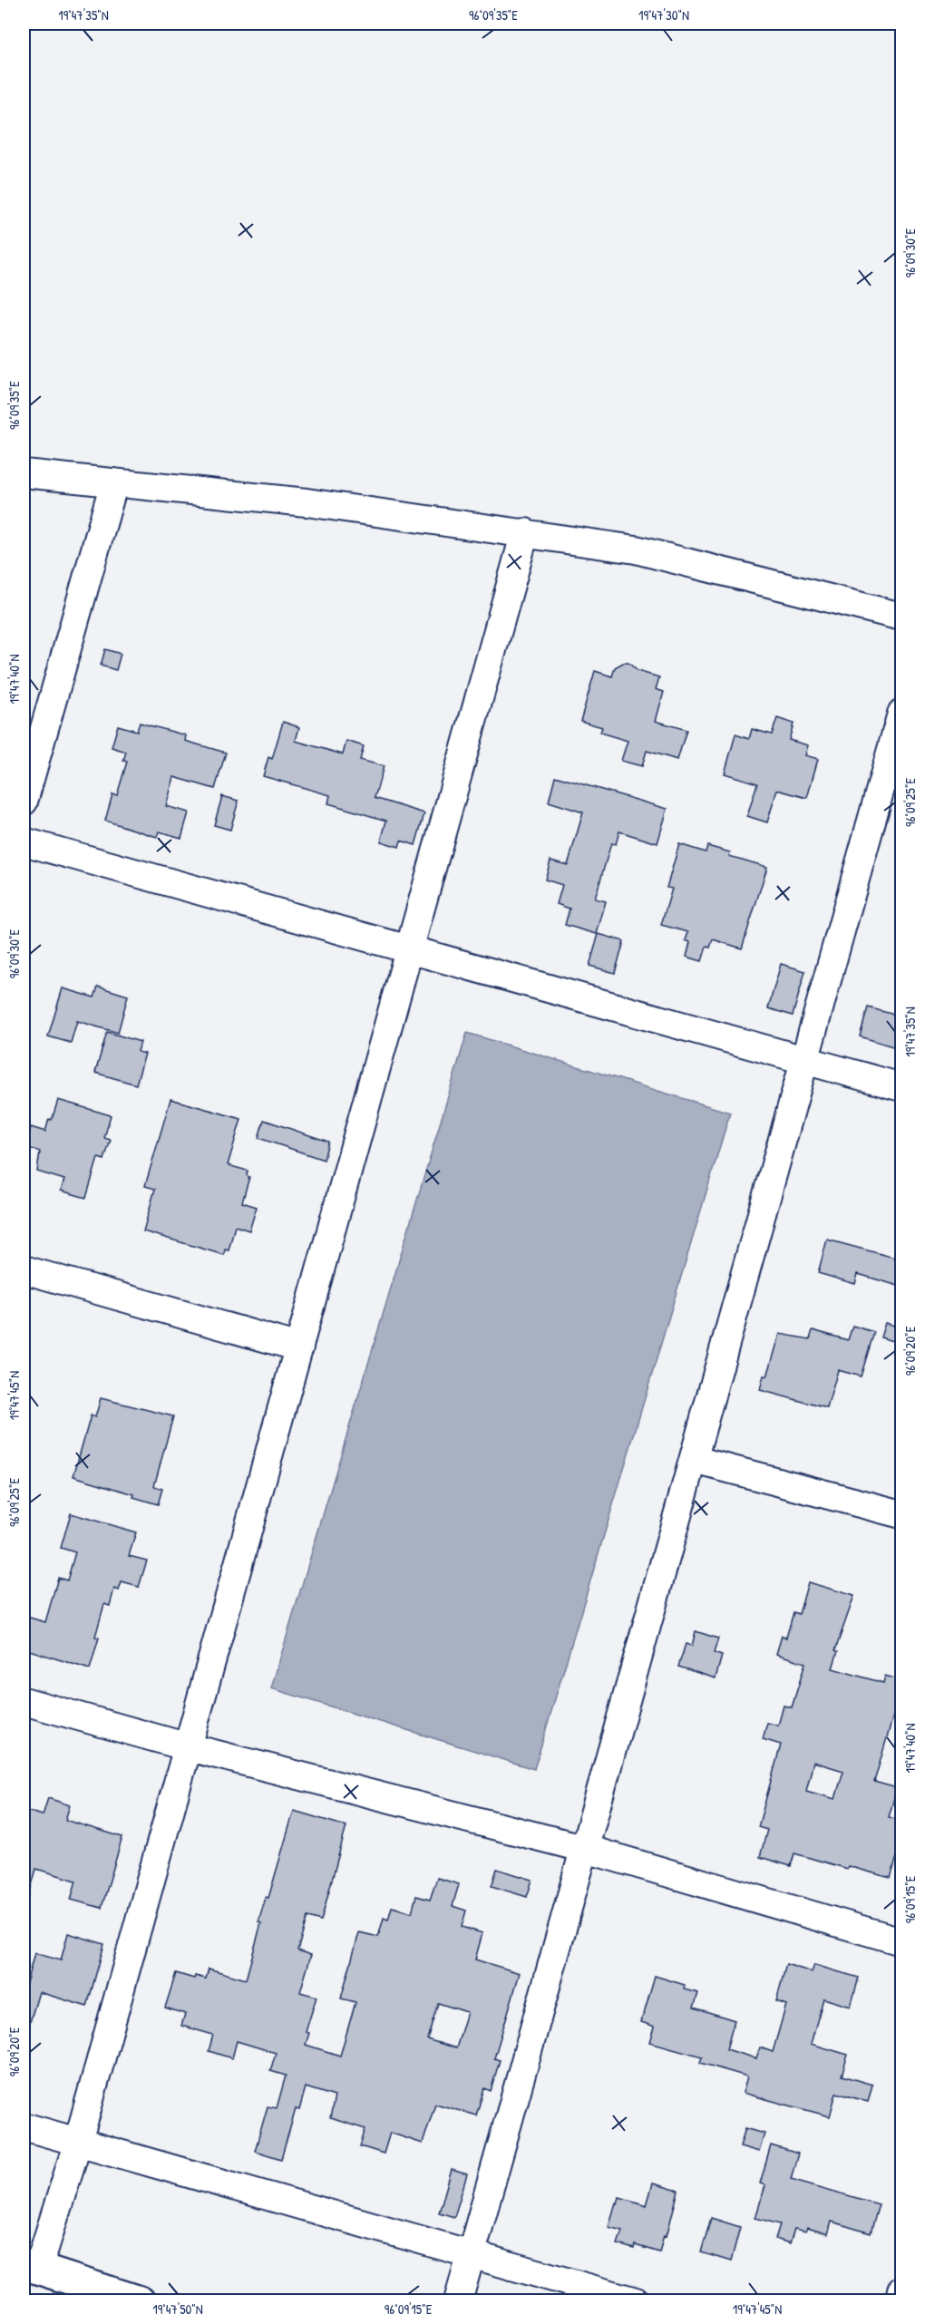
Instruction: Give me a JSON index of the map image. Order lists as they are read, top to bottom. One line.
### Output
{"coordinates":["19°47'35\"N","96°09'35\"E","19°47'30\"N","96°09'30\"E","19°47'40\"N","96°09'25\"E","96°09'20\"E","19°47'45\"N","96°09'15\"E","19°47'50\"N"]}
